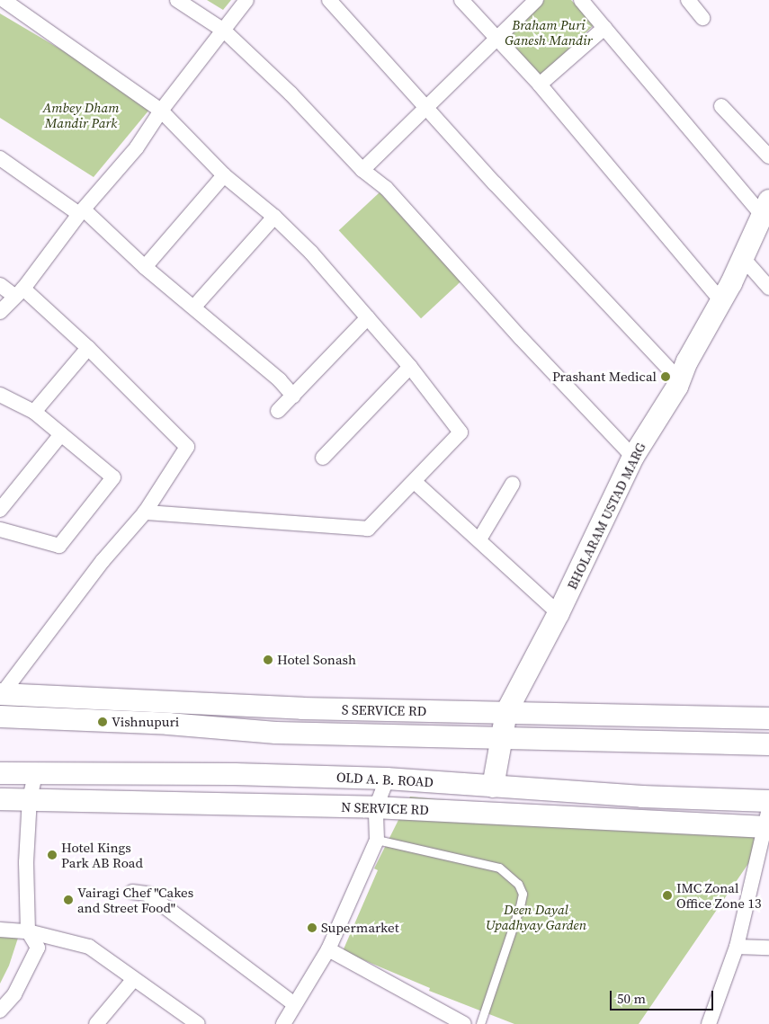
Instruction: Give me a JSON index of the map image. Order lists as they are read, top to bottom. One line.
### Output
{"streets":{"street":["BHOLARAM USTAD MARG","S SERVICE RD","OLD A. B. ROAD","N SERVICE RD"]},"crossings":[["BHOLARAM USTAD MARG","S SERVICE RD"],["BHOLARAM USTAD MARG","OLD A. B. ROAD"]],"parks":["Braham Puri Ganesh Mandir","Ambey Dham Mandir Park","Deen Dayal Upadhyay Garden"],"places":["Prashant Medical","Hotel Sonash","Vishnupuri","Hotel Kings Park AB Road","IMC Zonal Office Zone 13","Vairagi Chef \"Cakes and Street Food\"","Supermarket"],"scale_bar":"50 m"}
